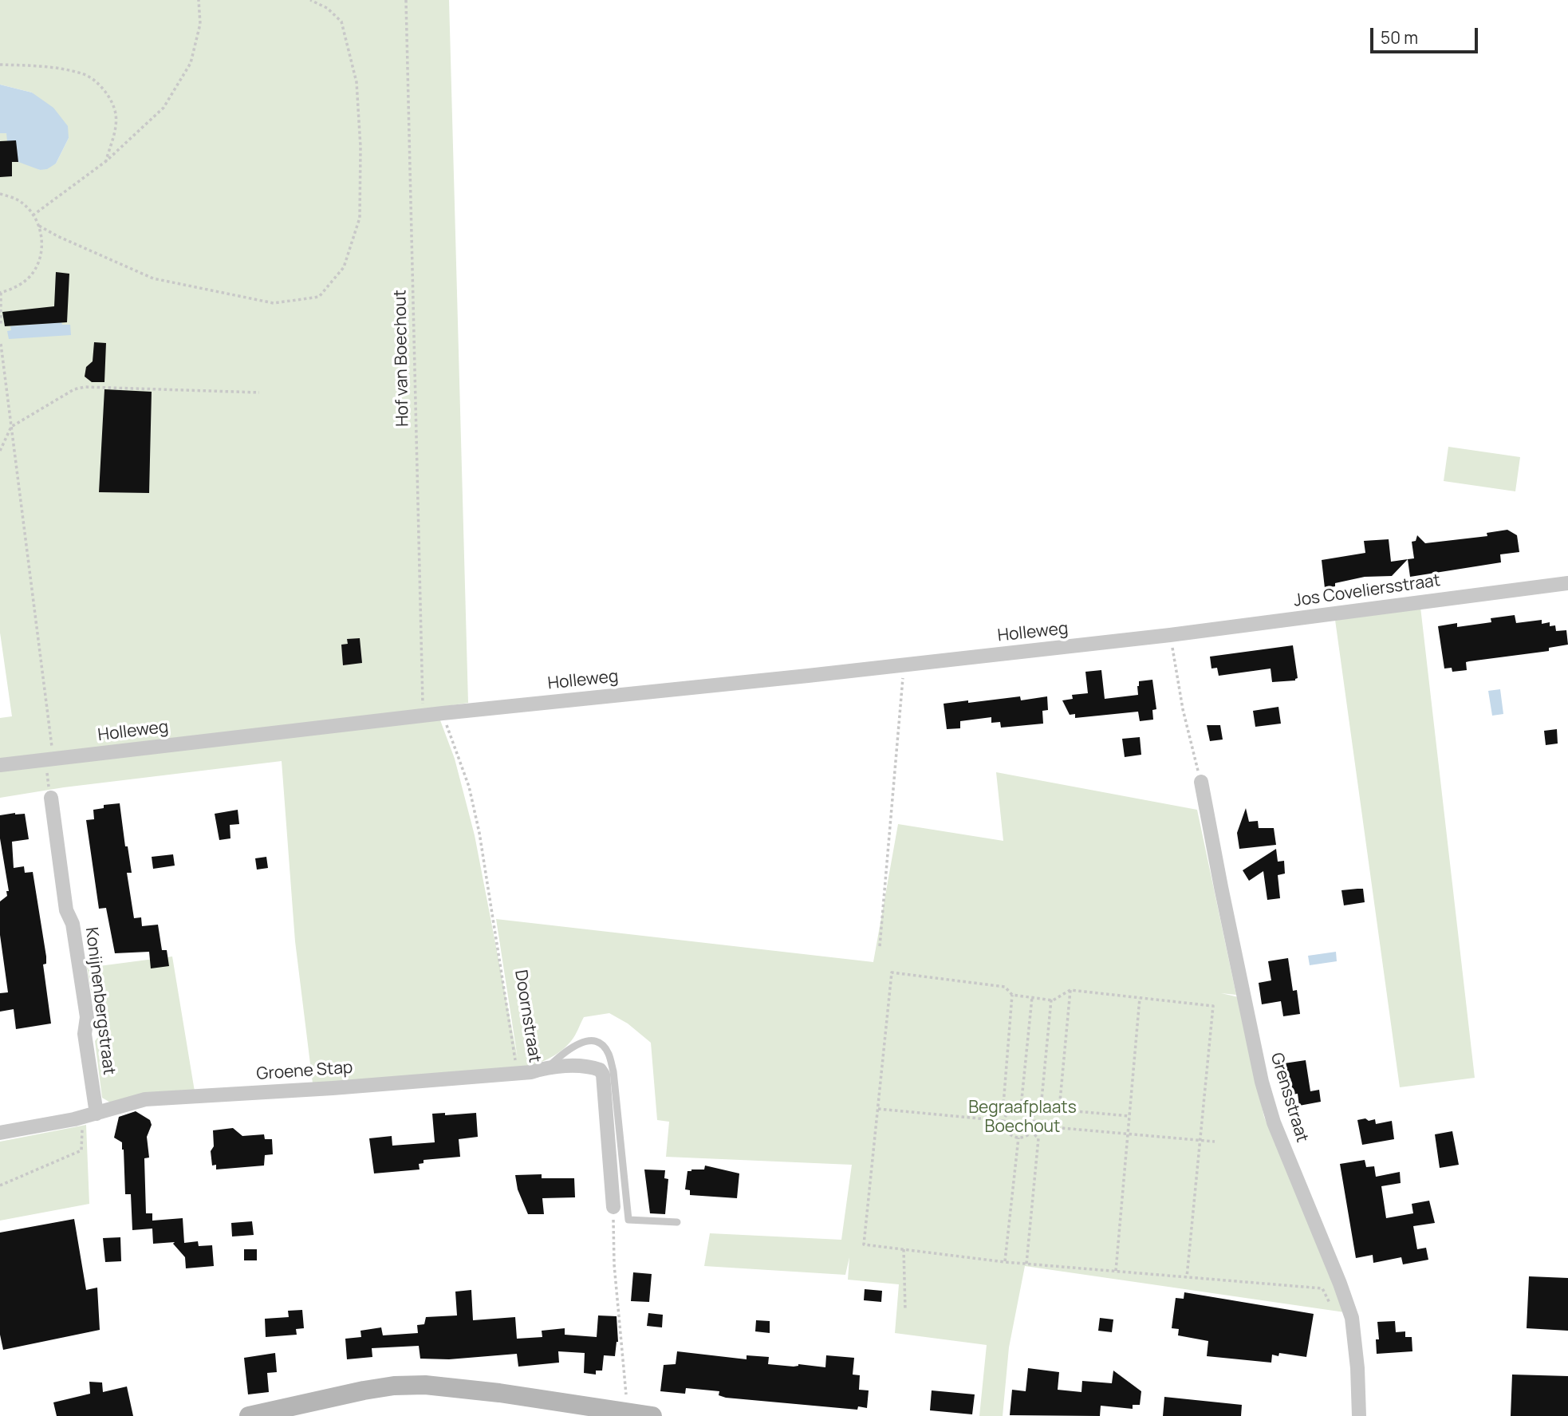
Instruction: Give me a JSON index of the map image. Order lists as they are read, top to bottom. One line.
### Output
{"streets":{"street":["Jos Coveliersstraat","Holleweg","Konijnenbergstraat","Doornstraat","Groene Stap","Grensstraat"],"path":["Hof van Boechout"]},"crossings":[["Hof van Boechout","Holleweg"],["Jos Coveliersstraat","Holleweg"],["Holleweg","Doornstraat"],["Konijnenbergstraat","Groene Stap"],["Doornstraat","Groene Stap"]],"parks":["Begraafplaats Boechout"],"scale_bar":"50 m"}
